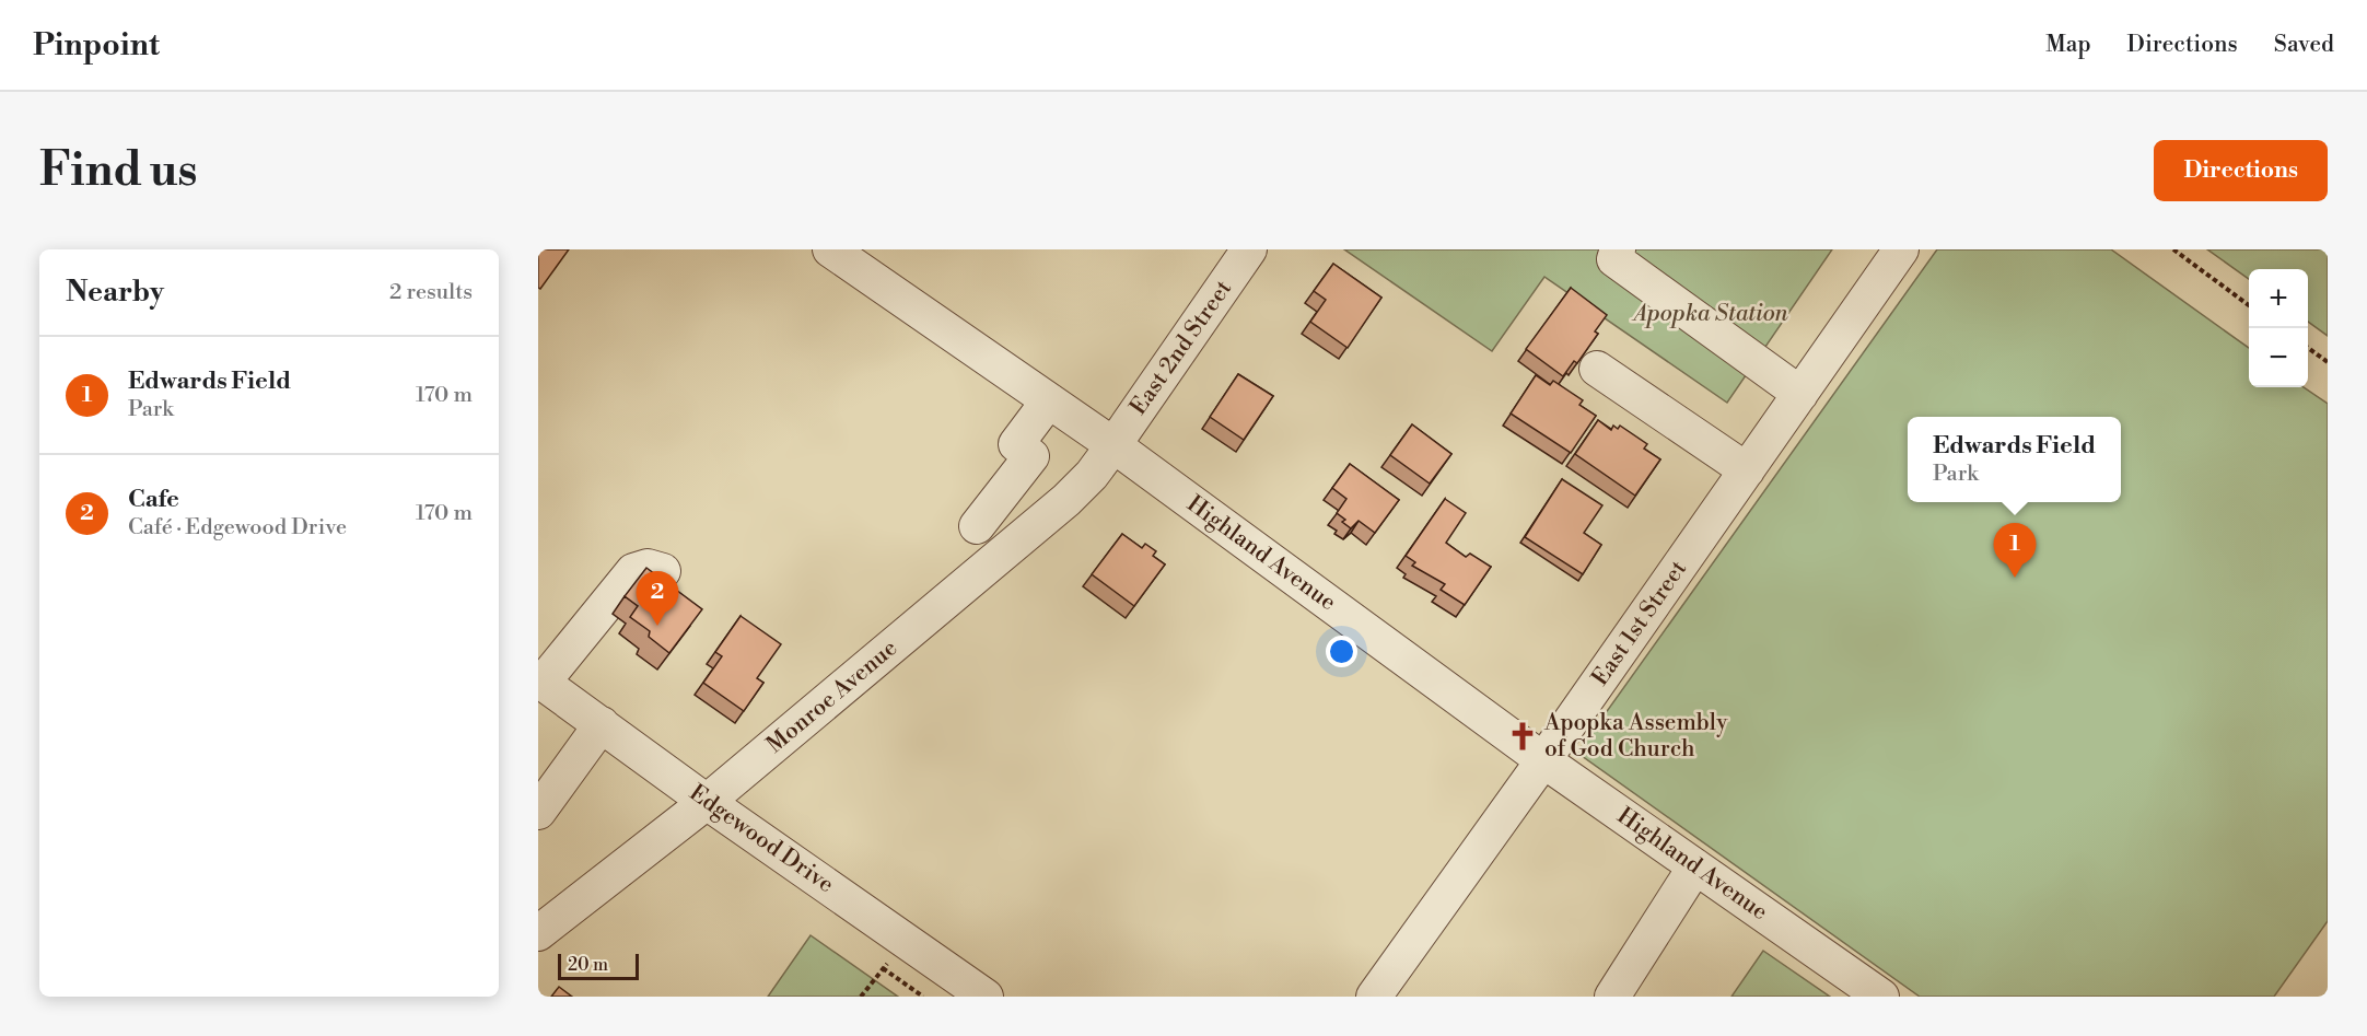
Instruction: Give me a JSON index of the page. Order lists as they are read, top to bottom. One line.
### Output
{"streets":{"street":["East 2nd Street","Highland Avenue","East 1st Street","Monroe Avenue","Edgewood Drive"]},"crossings":[["East 2nd Street","Highland Avenue"],["East 2nd Street","Monroe Avenue"],["Highland Avenue","East 1st Street"],["Highland Avenue","Monroe Avenue"],["Monroe Avenue","Edgewood Drive"]],"parks":["Apopka Station"],"places":{"church":["Apopka Assembly of God Church"]},"scale_bar":"20 m","page":{"header":"Pinpoint","nav":["Map","Directions","Saved"],"buttons":"Directions","title":"Find us","heading":["Nearby","2 results"],"map_buttons":["+","−"],"list":[{"mark":"1","name":"Edwards Field","note":"Park","value":"170 m"},{"mark":"2","name":"Cafe","note":"Café · Edgewood Drive","value":"170 m"}],"popup":["Edwards Field","Park"],"pins":["1","2"],"scale":"20 m"}}
